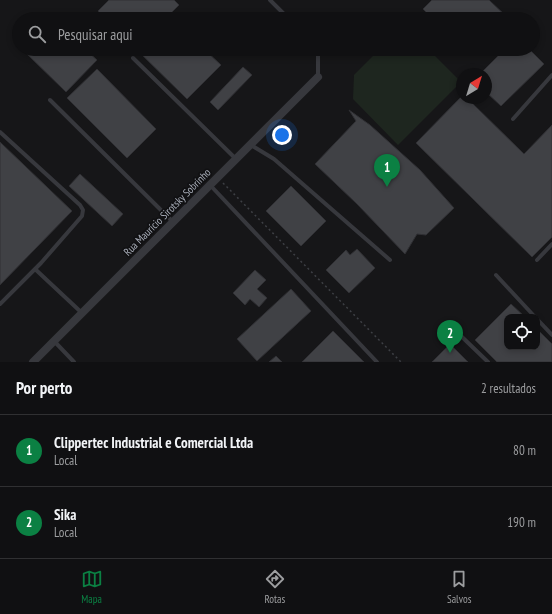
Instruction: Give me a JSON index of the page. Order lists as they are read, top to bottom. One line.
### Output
{"streets":{"street":["Rua Maurício Sirotsky Sobrinho"]},"north":"top right","page":{"search":"Pesquisar aqui","pins":["1","2"],"heading":["Por perto","2 resultados"],"list":[{"mark":"1","name":"Clippertec Industrial e Comercial Ltda","note":"Local","value":"80 m"},{"mark":"2","name":"Sika","note":"Local","value":"190 m"}],"nav":["Mapa","Rotas","Salvos"]}}
